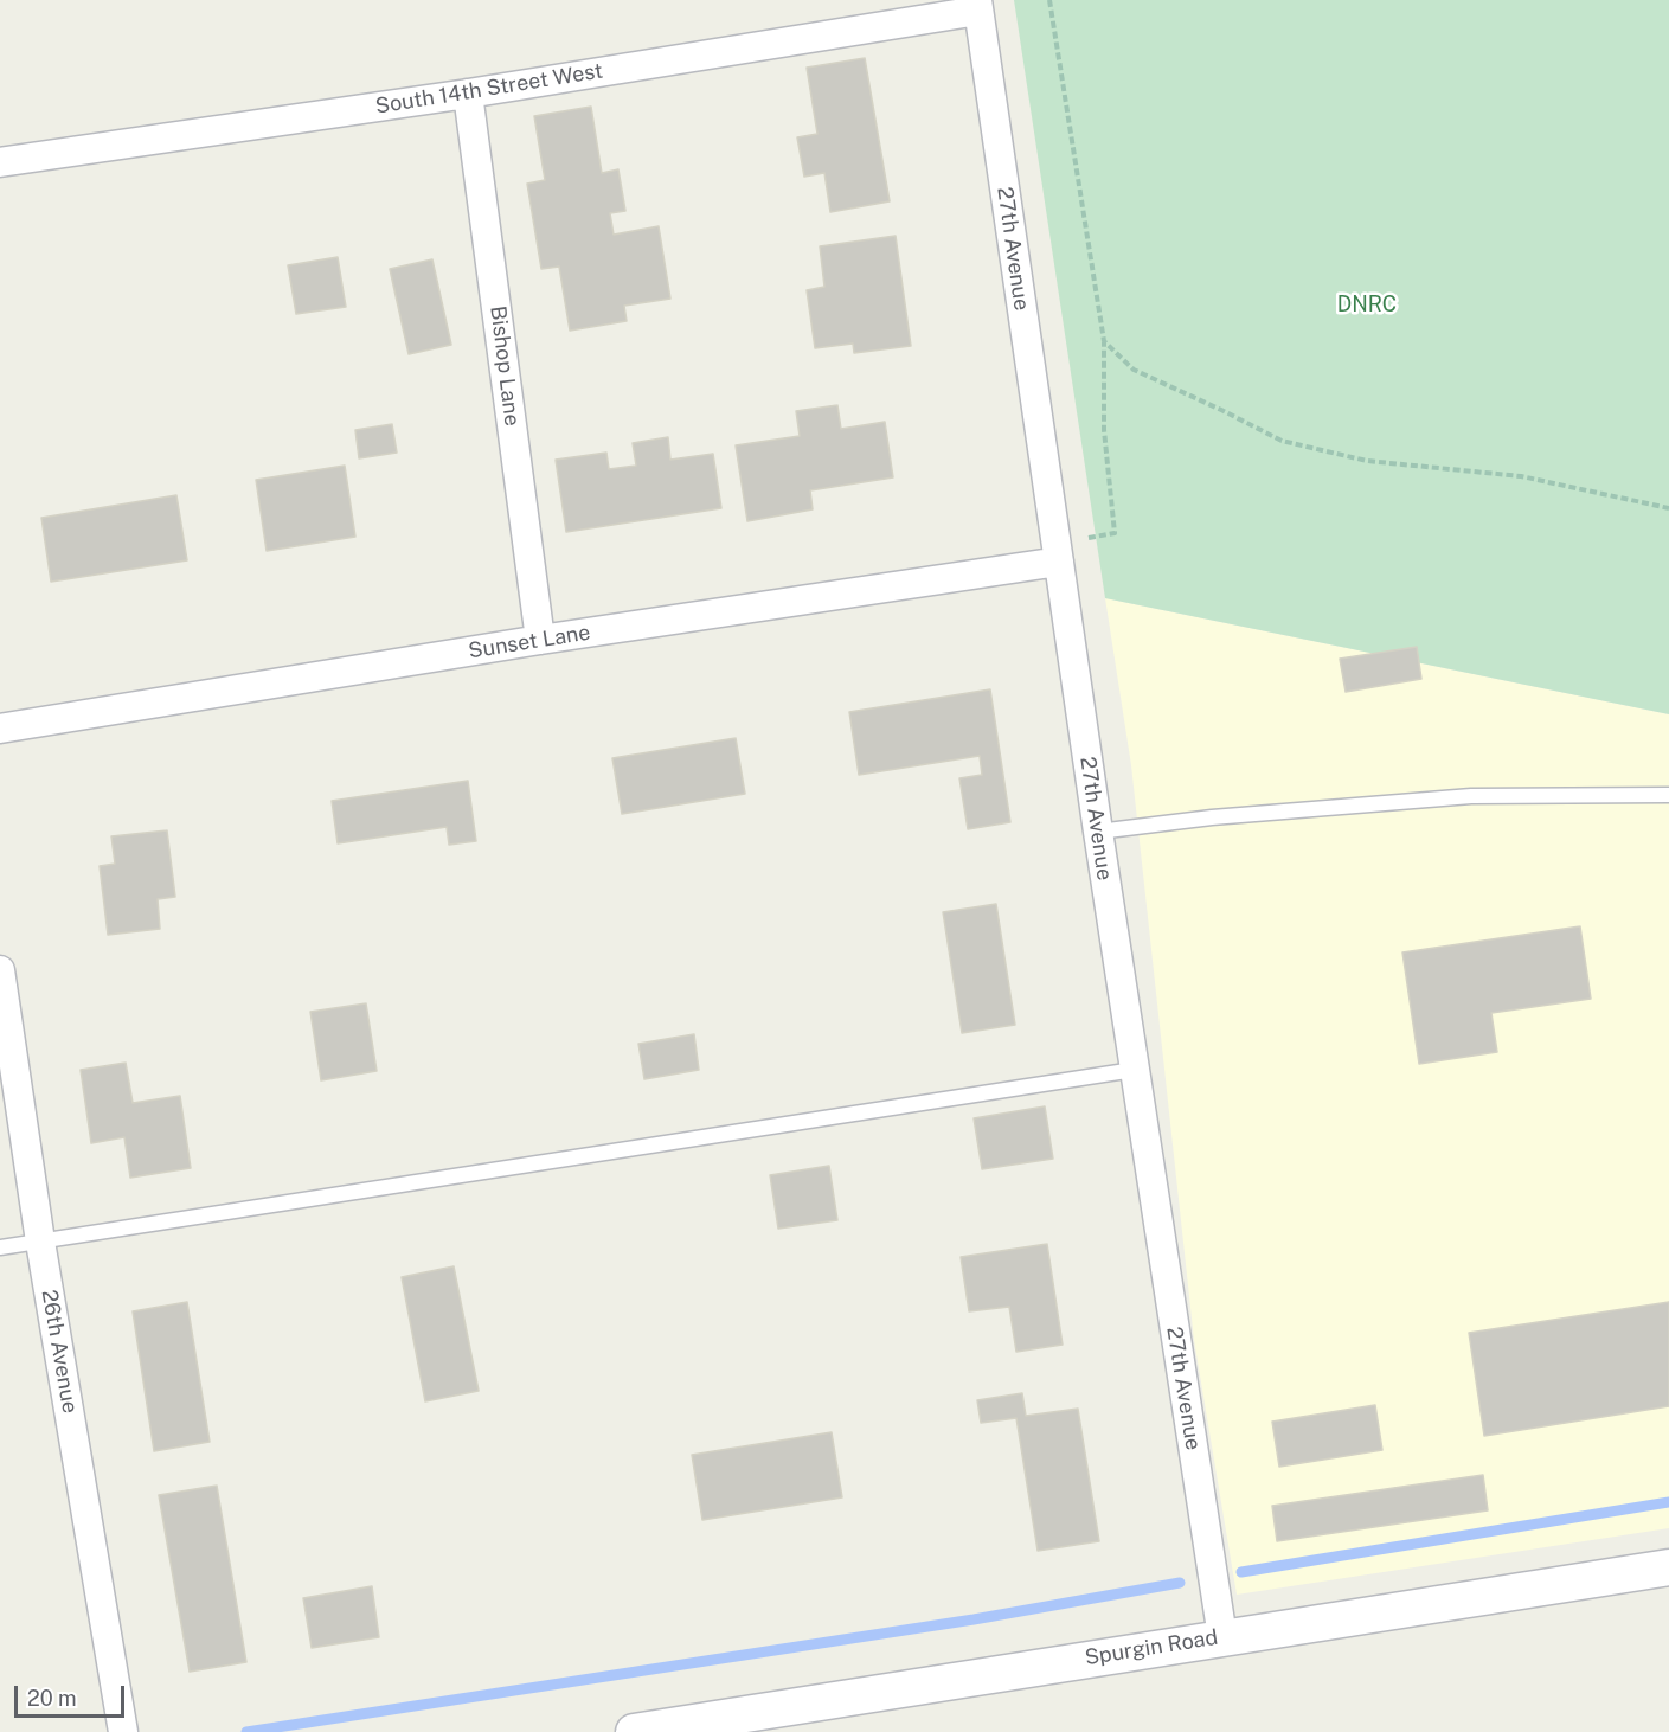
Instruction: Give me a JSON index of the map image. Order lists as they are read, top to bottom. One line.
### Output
{"streets":{"street":["South 14th Street West","27th Avenue","Bishop Lane","Sunset Lane","26th Avenue","Spurgin Road"]},"crossings":[["South 14th Street West","27th Avenue"],["South 14th Street West","Bishop Lane"],["27th Avenue","Sunset Lane"],["27th Avenue","Spurgin Road"],["Bishop Lane","Sunset Lane"]],"parks":["DNRC"],"scale_bar":"20 m"}
